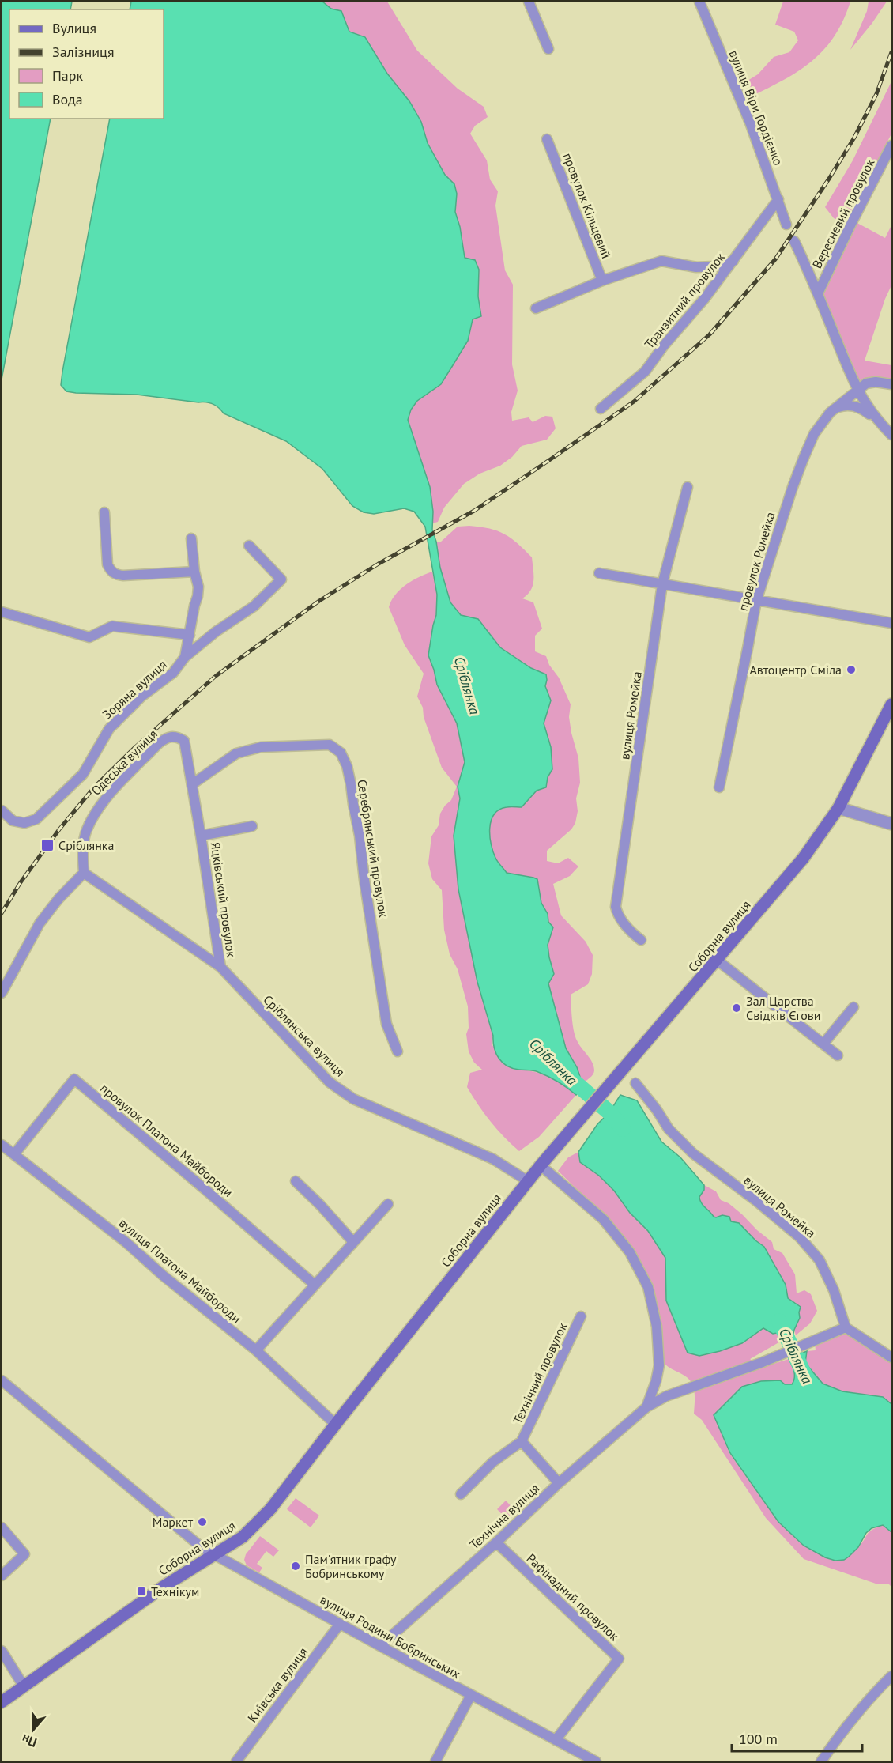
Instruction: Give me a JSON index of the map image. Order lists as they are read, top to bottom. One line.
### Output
{"streets":{"main road":["Соборна вулиця"],"street":["вулиця Віри Гордієнко","провулок Кільцевий","Вересневий провулок","Транзитний провулок","провулок Ромейка","Зоряна вулиця","вулиця Ромейка","Одеська вулиця","Серебрянський провулок","Яцківський провулок","Сріблянська вулиця","провулок Платона Майбороди","вулиця Платона Майбороди","Технічний провулок","Технічна вулиця","Рафінадний провулок","вулиця Родини Бобринських","Київська вулиця"]},"crossings":[["вулиця Віри Гордієнко","Транзитний провулок"],["вулиця Ромейка","Технічна вулиця"],["Одеська вулиця","Яцківський провулок"],["Одеська вулиця","Сріблянська вулиця"],["Серебрянський провулок","Яцківський провулок"],["Яцківський провулок","Сріблянська вулиця"],["Соборна вулиця","Сріблянська вулиця"],["Соборна вулиця","вулиця Платона Майбороди"],["Соборна вулиця","Технічна вулиця"],["Соборна вулиця","вулиця Родини Бобринських"],["провулок Платона Майбороди","вулиця Платона Майбороди"],["Технічний провулок","Технічна вулиця"],["Технічна вулиця","Рафінадний провулок"],["Технічна вулиця","вулиця Родини Бобринських"],["Рафінадний провулок","вулиця Родини Бобринських"],["вулиця Родини Бобринських","Київська вулиця"]],"water":["Сріблянка"],"places":{"other":["Автоцентр Сміла","Зал Царства Свідків Єгови","Маркет","Пам'ятник графу Бобринському"],"transit":["Сріблянка","Технікум"]},"legend":["Вулиця","Залізниця","Парк","Вода"],"scale_bar":"100 m","north":"bottom"}
